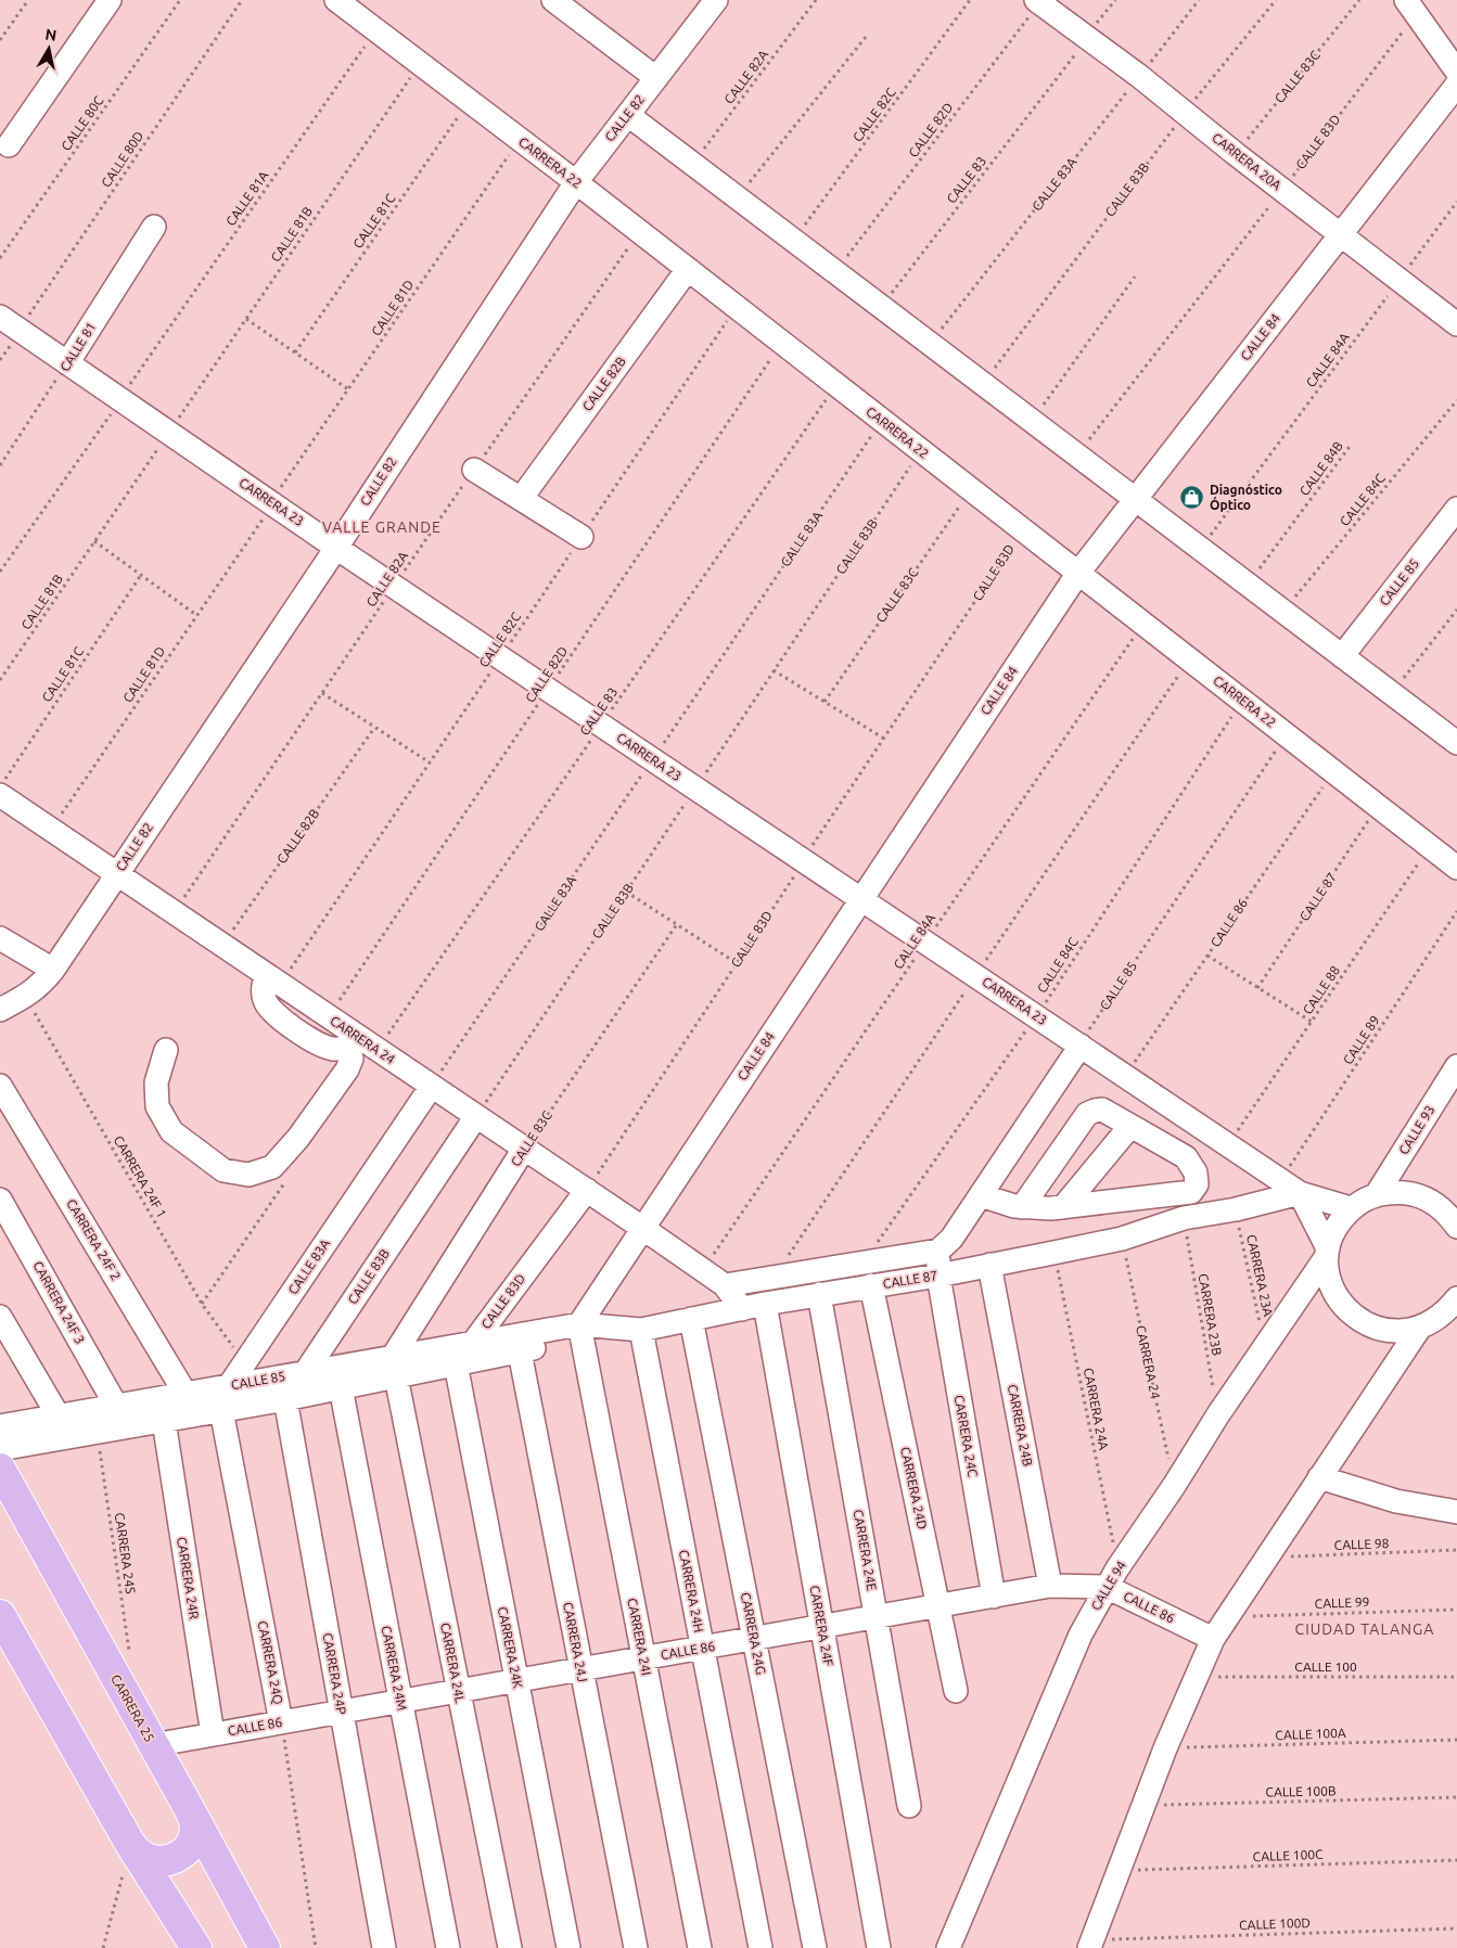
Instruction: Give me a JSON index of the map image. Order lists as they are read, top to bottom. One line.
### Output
{"streets":{"main road":["CARRERA 25"],"street":["CALLE 83C","CALLE 82","CALLE 83D","CARRERA 20A","CARRERA 22","CALLE 83A","CALLE 83B","CALLE 84","CALLE 81","CALLE 82B","CARRERA 23","CALLE 85","CALLE 87","CALLE 86","CARRERA 24","CALLE 93","CARRERA 24F 2","CARRERA 24F 3","CARRERA 24B","CARRERA 24C","CARRERA 24D","CARRERA 24E","CARRERA 24R","CALLE 94","CARRERA 24H","CARRERA 24F","CARRERA 24G","CARRERA 24I","CARRERA 24J","CARRERA 24K","CARRERA 24Q","CARRERA 24L","CARRERA 24M","CARRERA 24P"],"path":["CALLE 82A","CALLE 82C","CALLE 80C","CALLE 82D","CALLE 80D","CALLE 83","CALLE 81A","CALLE 81C","CALLE 81B","CALLE 81D","CALLE 84A","CALLE 84B","CALLE 84C","CALLE 88","CALLE 89","CARRERA 24F 1","CARRERA 23A","CARRERA 23B","CARRERA 24A","CALLE 98","CARRERA 24S","CALLE 99","CALLE 100","CALLE 100A","CALLE 100B","CALLE 100C","CALLE 100D"]},"crossings":[["CALLE 82A","CARRERA 22"],["CALLE 82A","CARRERA 23"],["CALLE 82A","CARRERA 24"],["CALLE 83C","CARRERA 20A"],["CALLE 83C","CARRERA 22"],["CALLE 83C","CALLE 85"],["CALLE 83C","CARRERA 24"],["CALLE 83C","CARRERA 24L"],["CALLE 82C","CARRERA 22"],["CALLE 82C","CARRERA 23"],["CALLE 82C","CARRERA 24"],["CALLE 82","CARRERA 22"],["CALLE 82","CARRERA 23"],["CALLE 82","CARRERA 24"],["CALLE 82","CARRERA 24F 1"],["CALLE 82D","CARRERA 20A"],["CALLE 82D","CARRERA 22"],["CALLE 82D","CARRERA 23"],["CALLE 82D","CARRERA 24"],["CALLE 83D","CARRERA 20A"],["CALLE 83D","CARRERA 22"],["CALLE 83D","CARRERA 23"],["CALLE 83D","CALLE 85"],["CALLE 83D","CARRERA 24"],["CALLE 83D","CARRERA 24K"],["CALLE 80D","CARRERA 23"],["CARRERA 20A","CALLE 83A"],["CARRERA 20A","CALLE 83B"],["CARRERA 20A","CALLE 84"],["CARRERA 20A","CALLE 84A"],["CARRERA 22","CALLE 83"],["CARRERA 22","CALLE 83A"],["CARRERA 22","CALLE 83B"],["CARRERA 22","CALLE 81A"],["CARRERA 22","CALLE 81C"],["CARRERA 22","CALLE 81B"],["CARRERA 22","CALLE 81D"],["CARRERA 22","CALLE 84"],["CARRERA 22","CALLE 84A"],["CARRERA 22","CALLE 82B"],["CARRERA 22","CALLE 84C"],["CARRERA 22","CALLE 85"],["CARRERA 22","CALLE 87"],["CARRERA 22","CALLE 86"],["CARRERA 22","CALLE 88"],["CALLE 83","CARRERA 23"],["CALLE 83","CARRERA 24"],["CALLE 83A","CARRERA 23"],["CALLE 83A","CALLE 85"],["CALLE 83A","CARRERA 24"],["CALLE 83A","CARRERA 24F 1"],["CALLE 83B","CARRERA 23"],["CALLE 83B","CALLE 85"],["CALLE 83B","CARRERA 24"],["CALLE 81D","CARRERA 23"],["CALLE 81D","CARRERA 24"],["CALLE 84","CARRERA 23"],["CALLE 84","CALLE 87"],["CALLE 84","CARRERA 24"],["CALLE 84","CARRERA 24I"],["CALLE 81","CARRERA 23"],["CALLE 84A","CARRERA 23"],["CALLE 84A","CARRERA 24"],["CALLE 82B","CARRERA 24"],["CALLE 84C","CARRERA 23"],["CARRERA 23","CALLE 85"],["CARRERA 23","CALLE 87"],["CARRERA 23","CALLE 86"],["CARRERA 23","CALLE 88"],["CARRERA 23","CALLE 89"],["CARRERA 23","CALLE 94"],["CALLE 85","CALLE 87"],["CALLE 85","CARRERA 24F 2"],["CALLE 85","CARRERA 24F 3"],["CALLE 85","CARRERA 24J"],["CALLE 85","CARRERA 24K"],["CALLE 85","CARRERA 24L"],["CALLE 87","CARRERA 24"],["CALLE 87","CARRERA 23A"],["CALLE 87","CARRERA 23B"],["CALLE 87","CARRERA 24A"],["CALLE 87","CARRERA 24B"],["CALLE 87","CARRERA 24C"],["CALLE 87","CARRERA 24D"],["CALLE 87","CARRERA 24E"],["CALLE 87","CARRERA 24H"],["CALLE 87","CARRERA 24F"],["CALLE 87","CARRERA 24G"],["CALLE 87","CARRERA 24I"],["CALLE 87","CARRERA 24J"],["CALLE 86","CARRERA 24A"],["CALLE 86","CARRERA 24B"],["CALLE 86","CARRERA 24C"],["CALLE 86","CARRERA 24D"],["CALLE 86","CARRERA 24E"],["CALLE 86","CARRERA 24R"],["CALLE 86","CALLE 94"],["CALLE 86","CARRERA 24H"],["CALLE 86","CARRERA 24F"],["CALLE 86","CARRERA 24G"],["CALLE 86","CARRERA 24I"],["CALLE 86","CARRERA 24J"],["CALLE 86","CARRERA 24K"],["CALLE 86","CARRERA 24Q"],["CALLE 86","CARRERA 24L"],["CALLE 86","CARRERA 24M"],["CALLE 86","CARRERA 24P"],["CALLE 86","CARRERA 25"],["CARRERA 24","CALLE 94"],["CARRERA 23A","CALLE 94"],["CARRERA 23B","CALLE 94"],["CARRERA 24A","CALLE 94"]],"districts":["VALLE GRANDE","CIUDAD TALANGA"],"places":{"shop":["Diagnóstico Óptico"]},"north":"top"}
